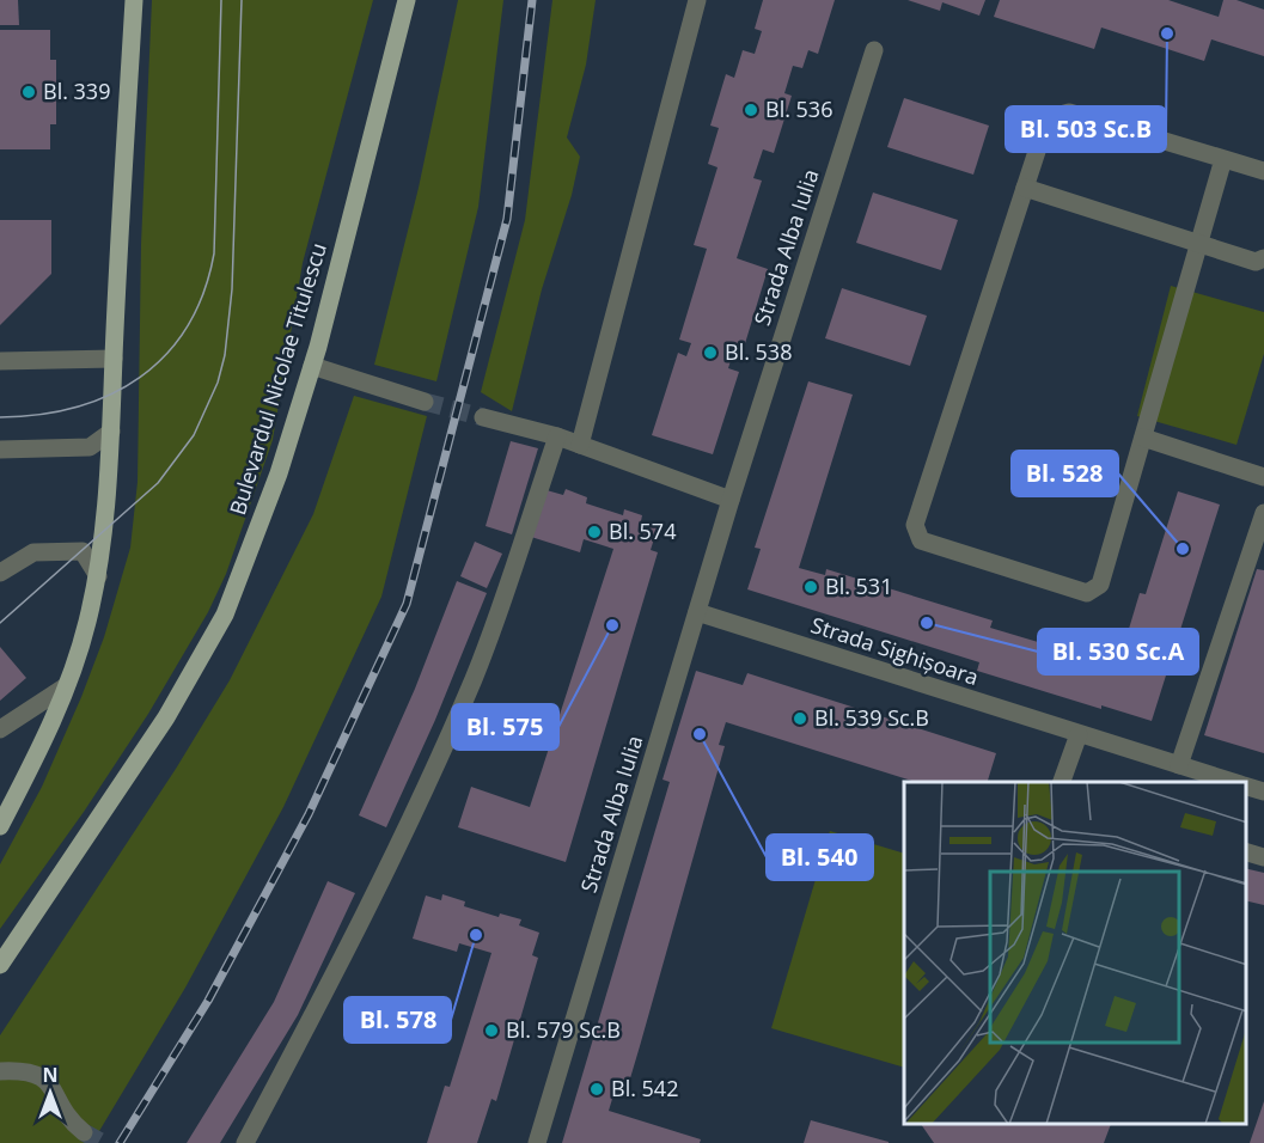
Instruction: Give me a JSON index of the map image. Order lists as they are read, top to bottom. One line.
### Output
{"streets":{"main road":["Bulevardul Nicolae Titulescu"],"street":["Strada Alba Iulia","Strada Sighișoara"]},"crossings":[["Strada Alba Iulia","Strada Sighișoara"]],"places":["Bl. 503 Sc.B","Bl. 339","Bl. 536","Bl. 538","Bl. 574","Bl. 528","Bl. 531","Bl. 530 Sc.A","Bl. 575","Bl. 539 Sc.B","Bl. 540","Bl. 578","Bl. 579 Sc.B","Bl. 542"],"north":"top"}
